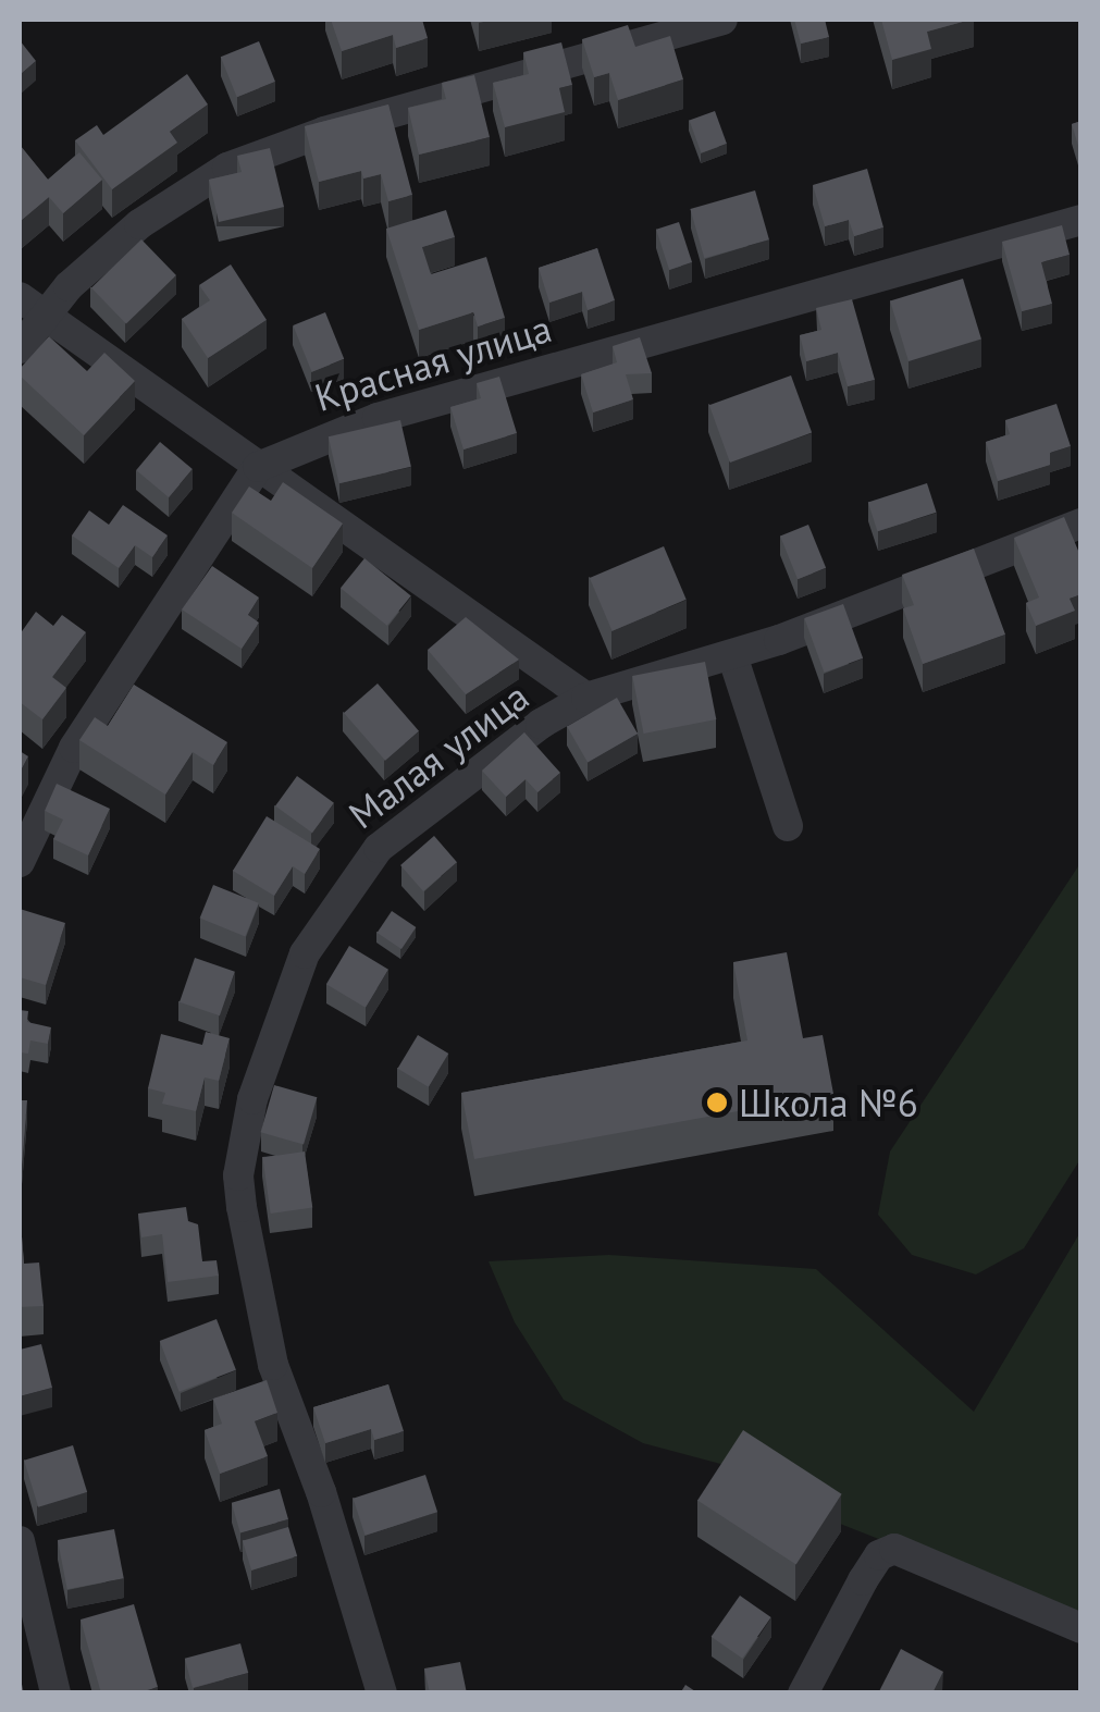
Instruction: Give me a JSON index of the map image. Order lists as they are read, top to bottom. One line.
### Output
{"streets":{"street":["Красная улица","Малая улица"]},"places":["Школа №6"]}
